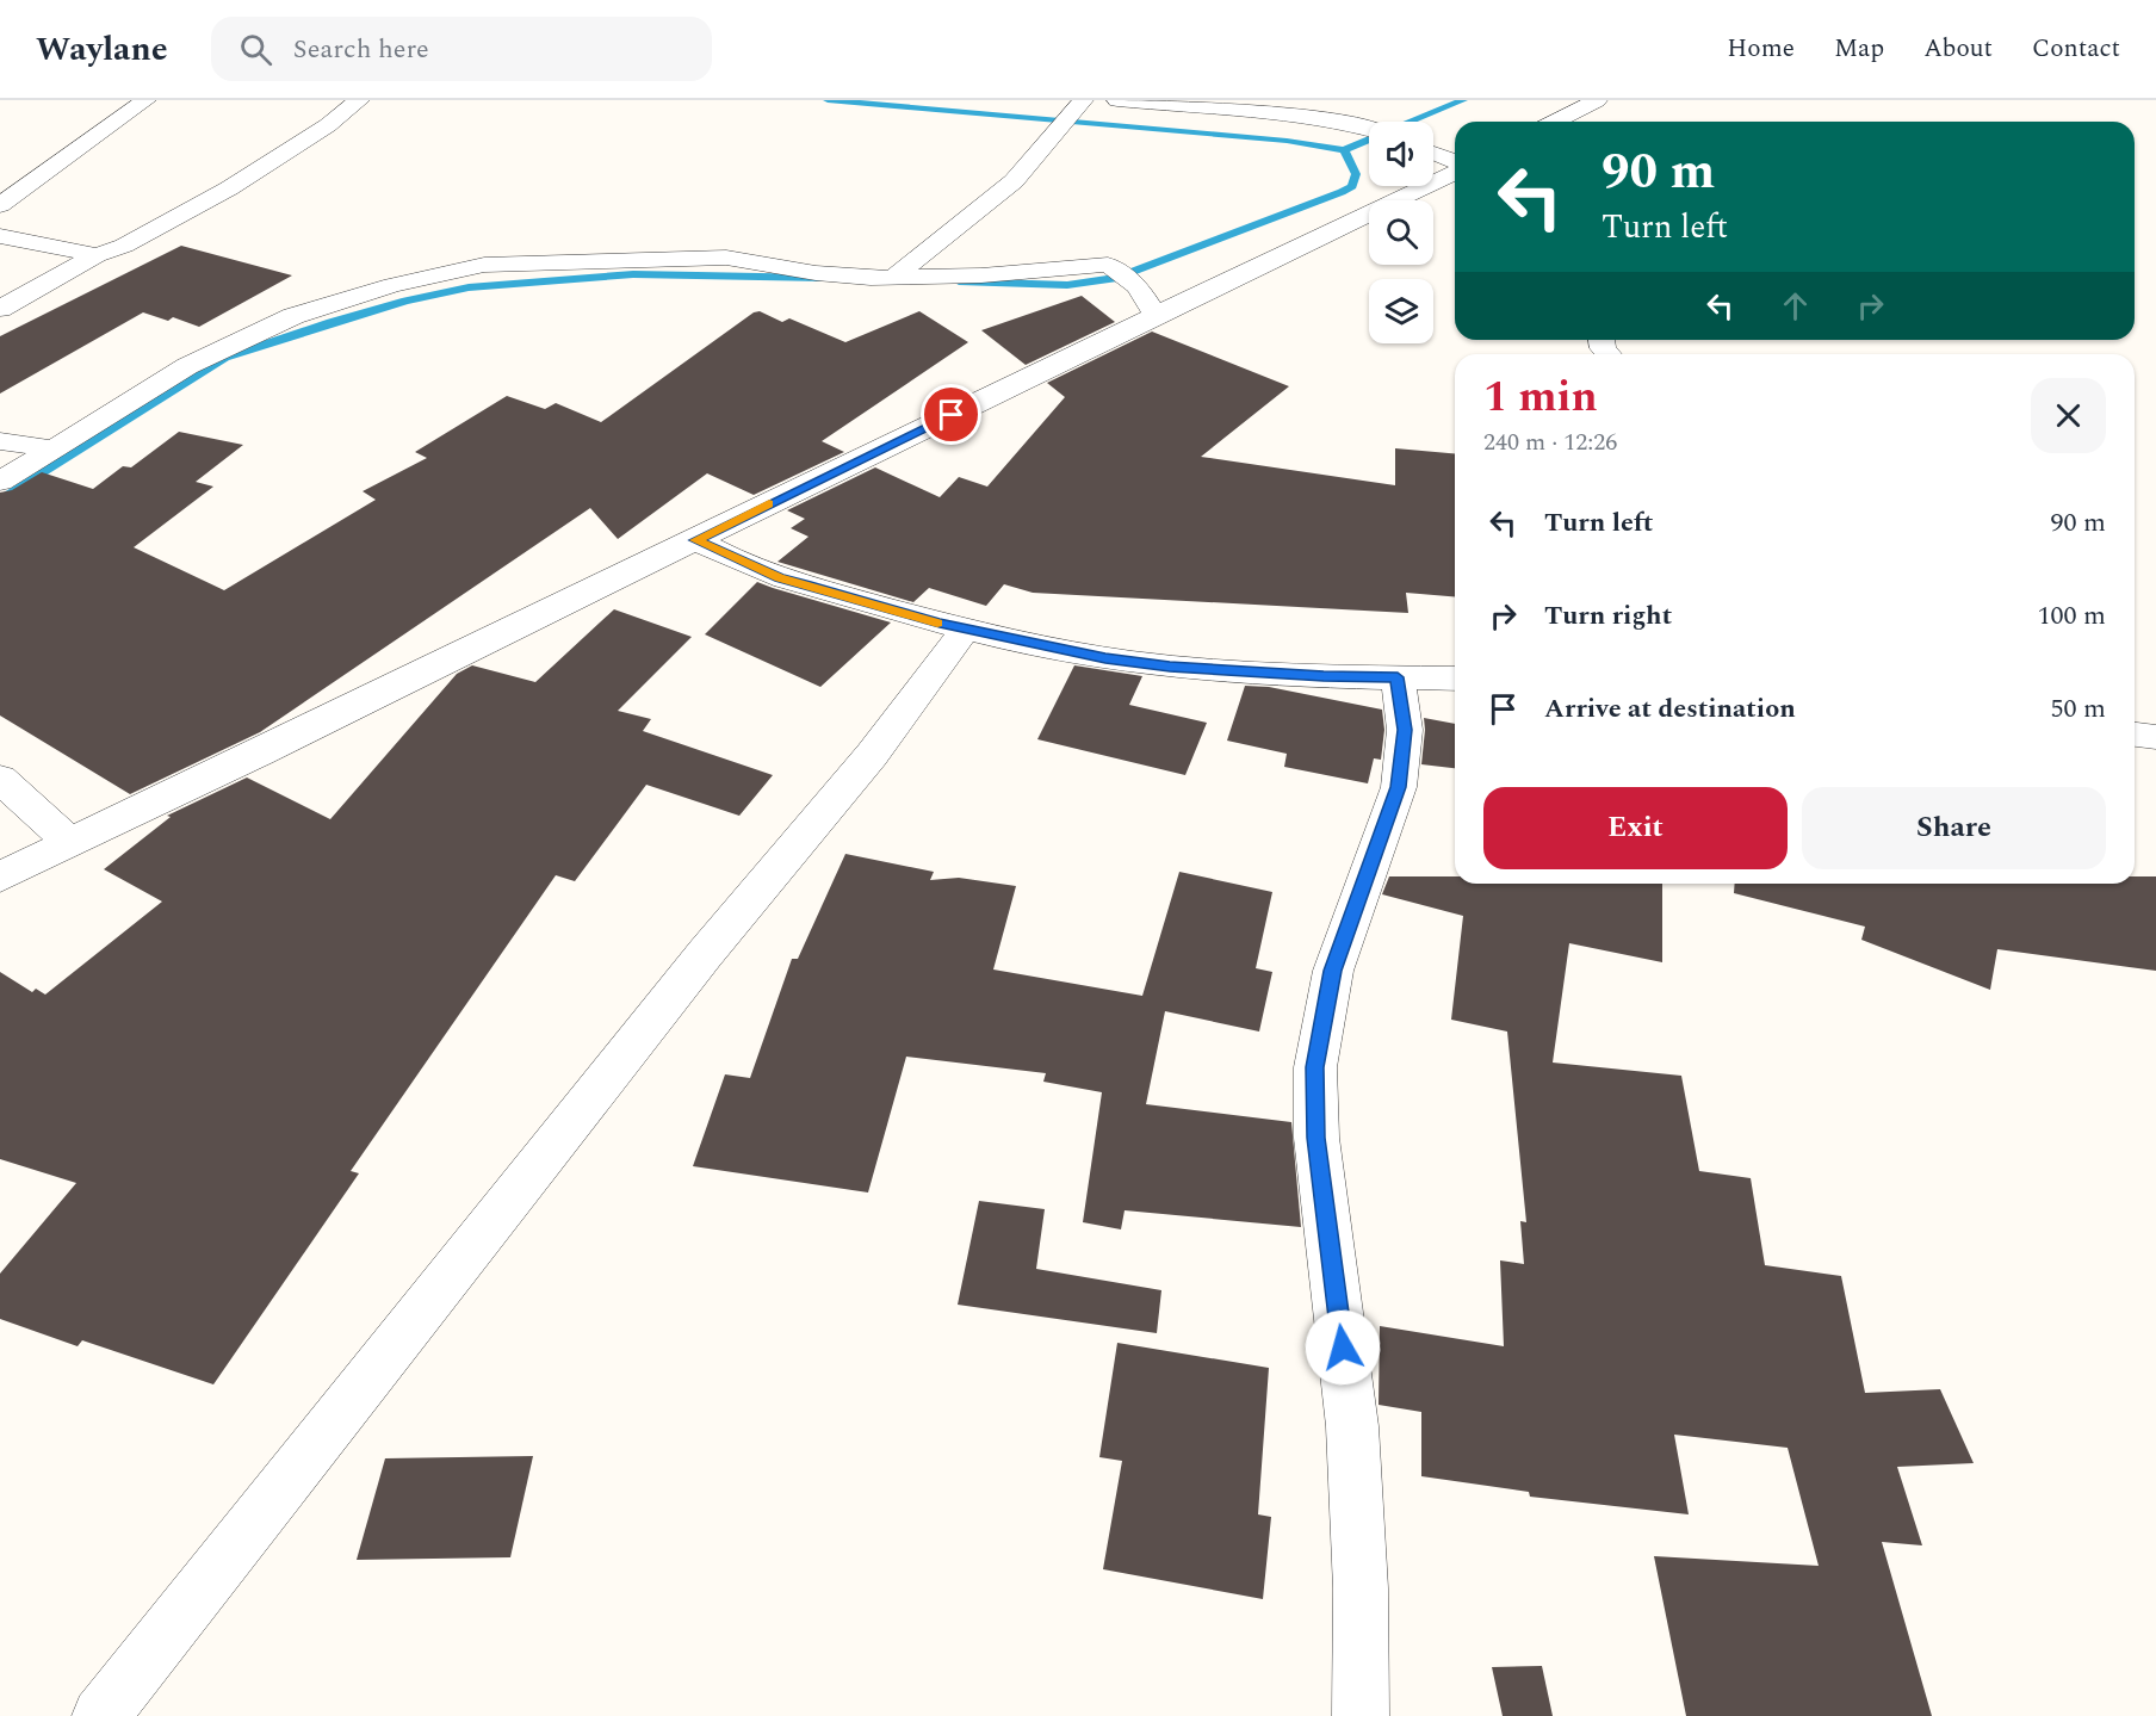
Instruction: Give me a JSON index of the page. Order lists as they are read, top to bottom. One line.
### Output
{"page":{"header":"Waylane","search":"Search here","nav":["Home","Map","About","Contact"],"turn":["90 m","Turn left"],"heading":["1 min","240 m · 12:26"],"list":[{"name":"Turn left","value":"90 m"},{"name":"Turn right","value":"100 m"},{"name":"Arrive at destination","value":"50 m"}],"buttons":["Exit","Share"]}}
